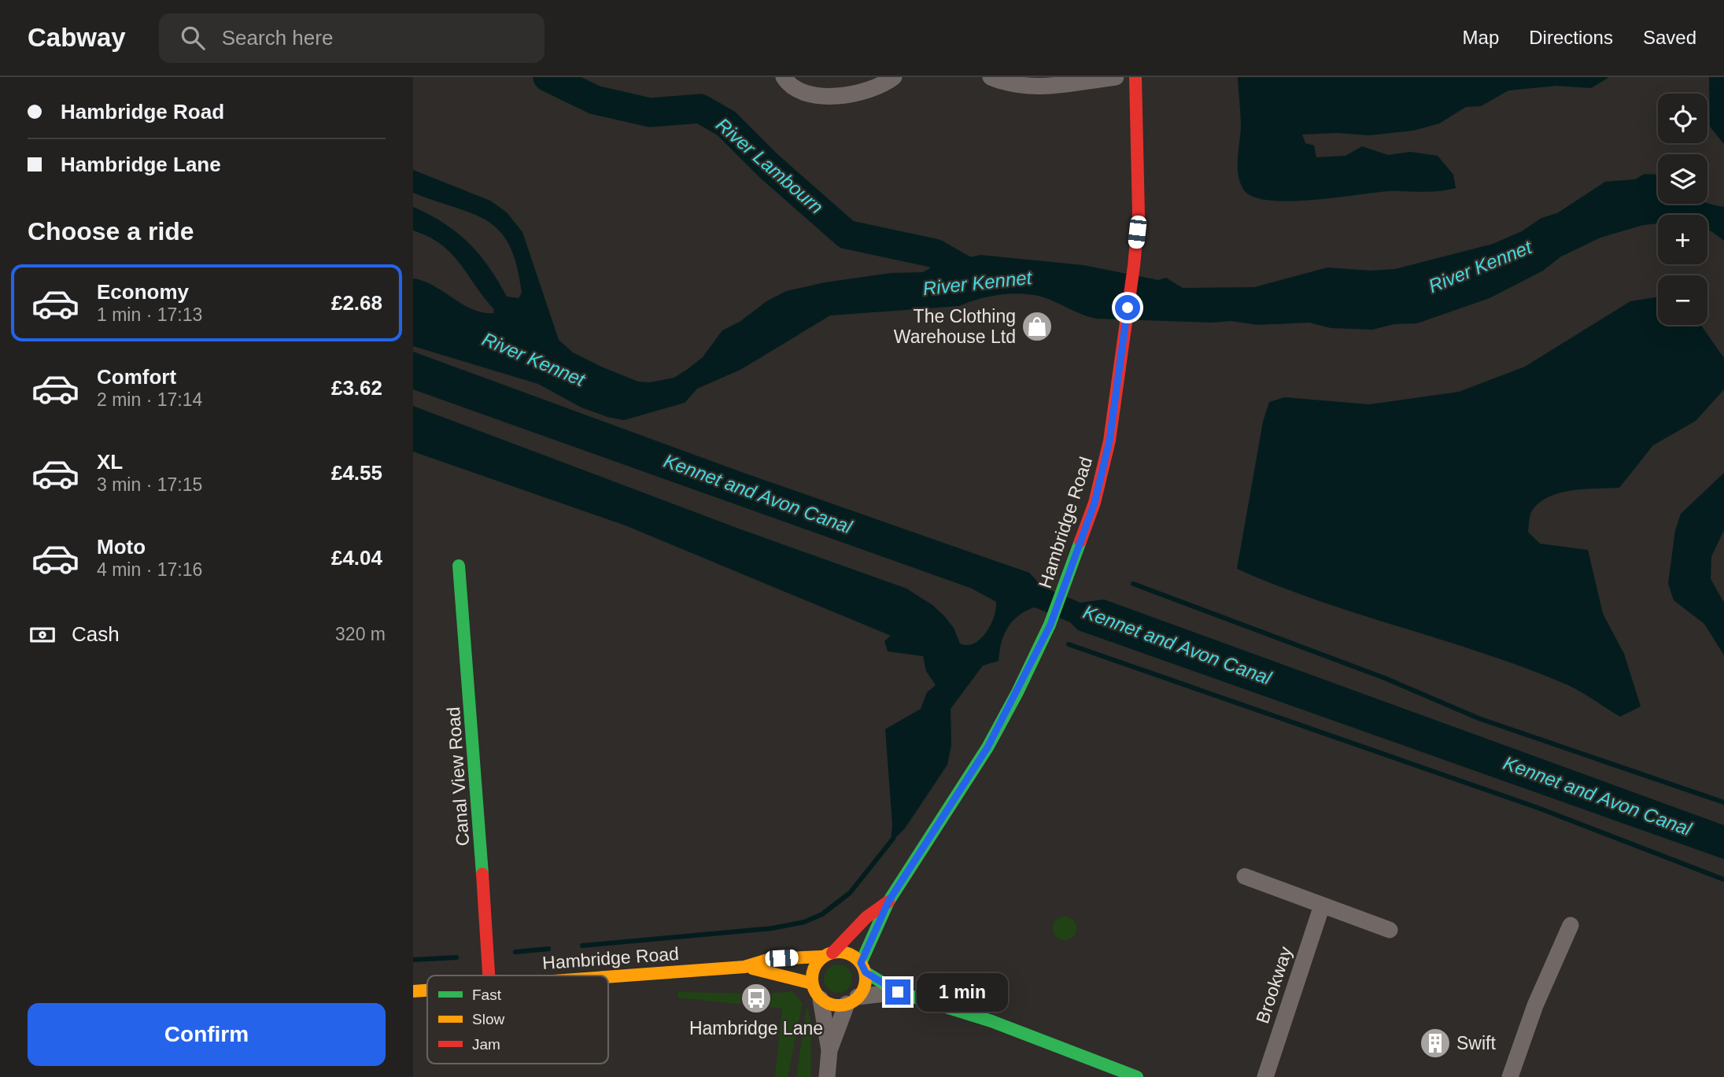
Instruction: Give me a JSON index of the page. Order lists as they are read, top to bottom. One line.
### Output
{"streets":{"main road":["Hambridge Road","Canal View Road"],"street":["Brookway"]},"water":["River Lambourn","River Kennet","Kennet and Avon Canal"],"places":{"shop":["The Clothing Warehouse Ltd"],"bus stop":["Hambridge Lane"],"building":["Swift"]},"legend":["Fast","Slow","Jam"],"page":{"header":"Cabway","search":"Search here","nav":["Map","Directions","Saved"],"banner":["Hambridge Road","Hambridge Lane"],"map_buttons":["+","−"],"heading":"Choose a ride","list":[{"name":"Economy","note":"1 min · 17:13","value":"£2.68"},{"name":"Comfort","note":"2 min · 17:14","value":"£3.62"},{"name":"XL","note":"3 min · 17:15","value":"£4.55"},{"name":"Moto","note":"4 min · 17:16","value":"£4.04"}],"pay":["Cash","320 m"],"bubble":"1 min","buttons":"Confirm"}}
